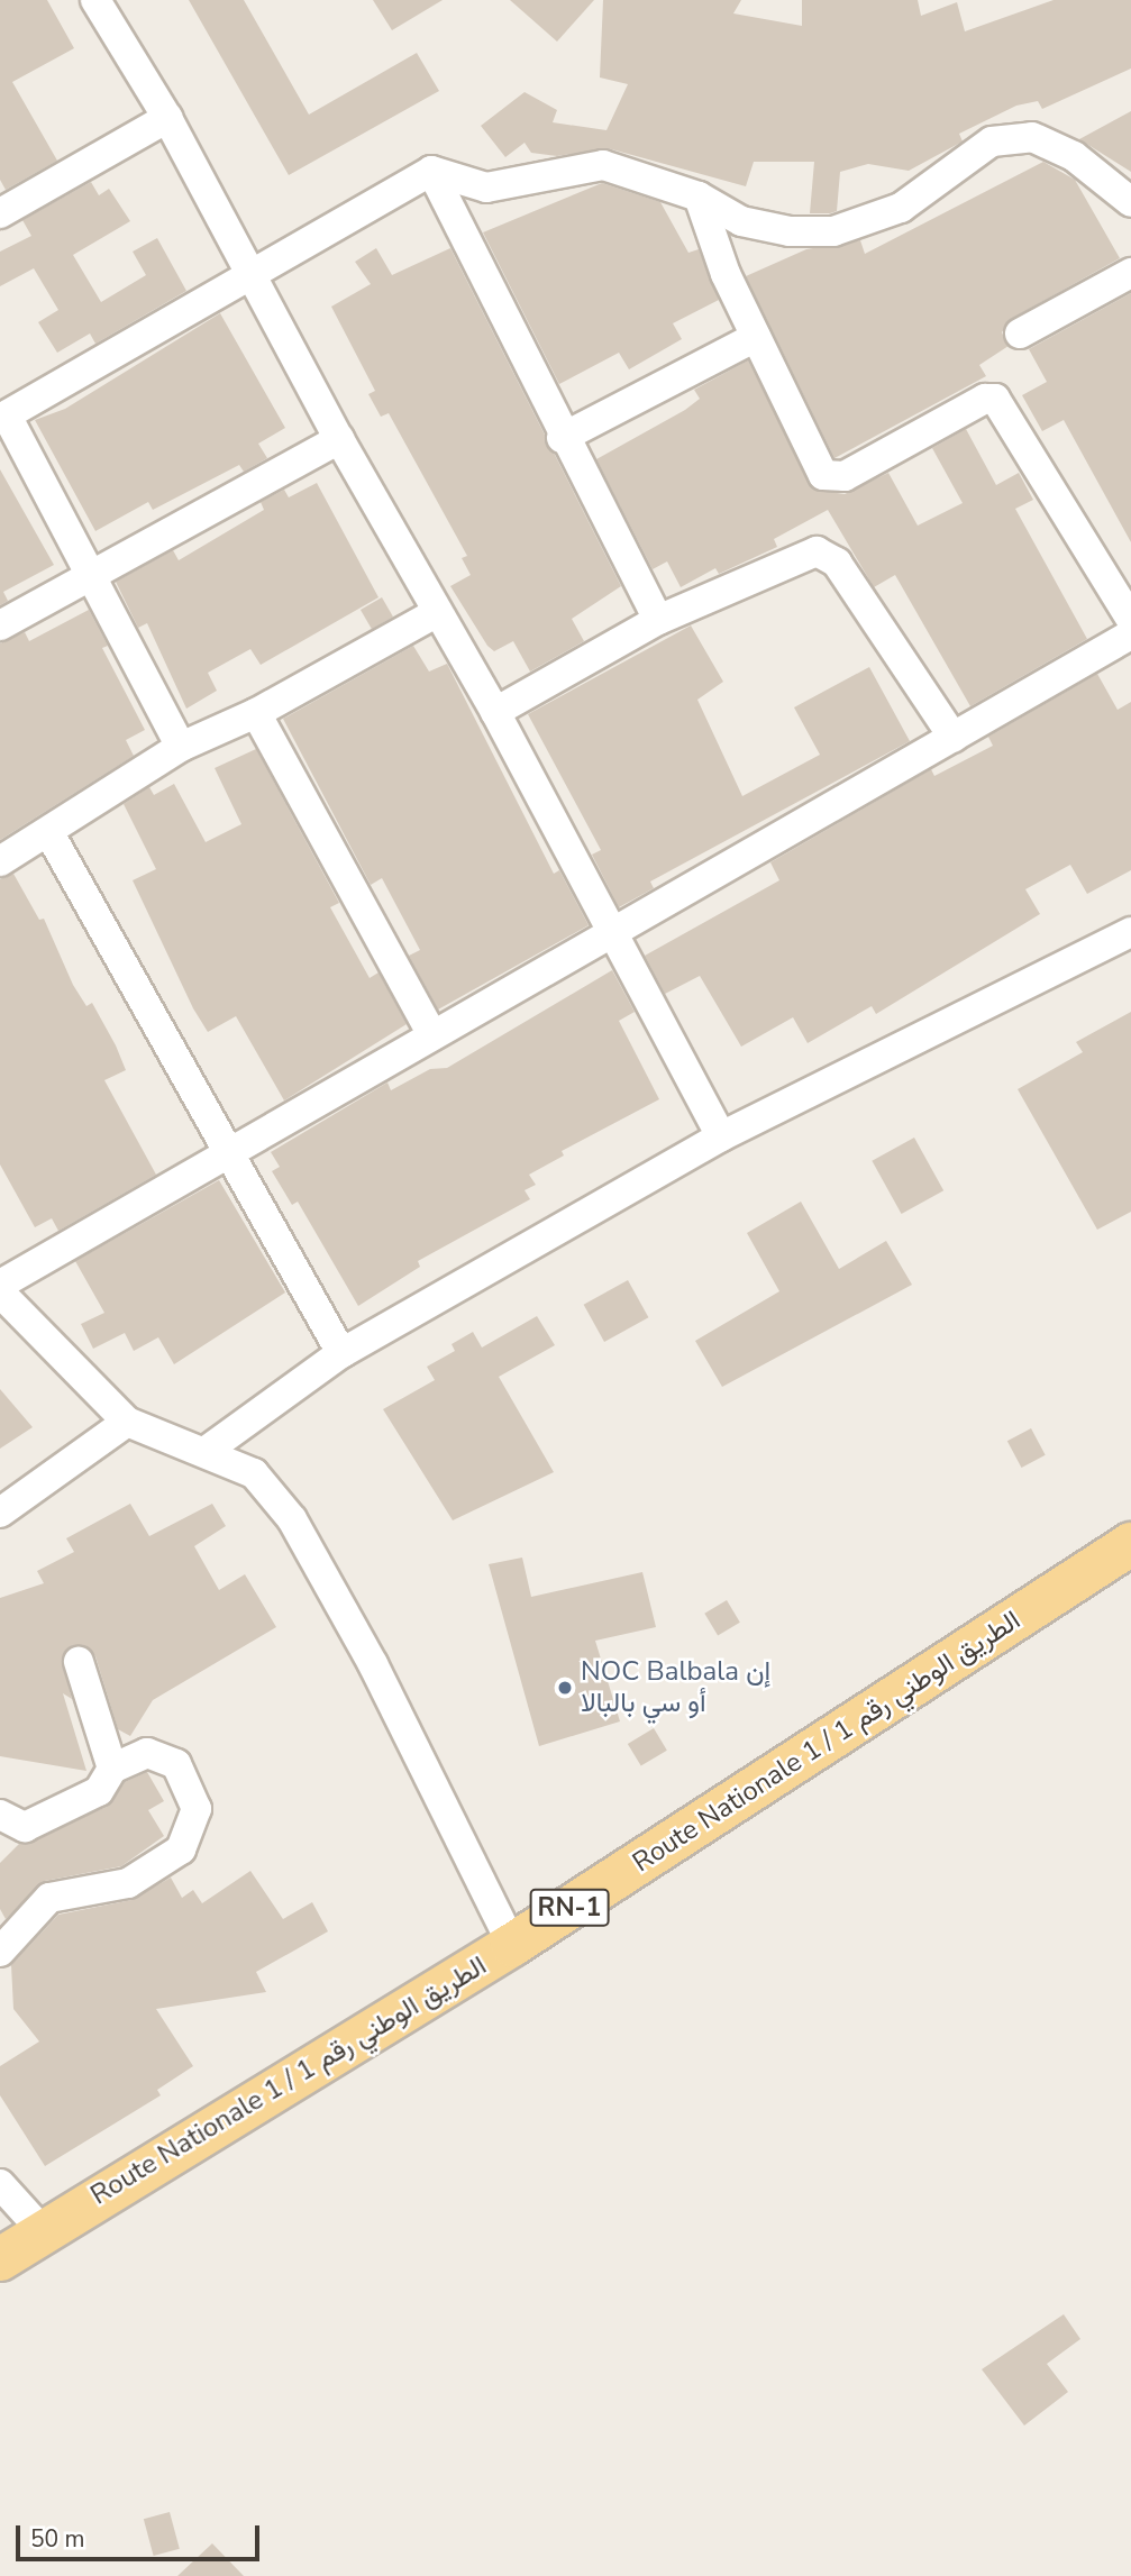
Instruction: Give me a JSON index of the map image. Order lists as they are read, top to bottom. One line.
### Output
{"streets":{"main road":["Route Nationale 1 / الطريق الوطني رقم 1","RN-1"]},"places":["NOC Balbala إن أو سي بالبالا"],"scale_bar":"50 m"}
